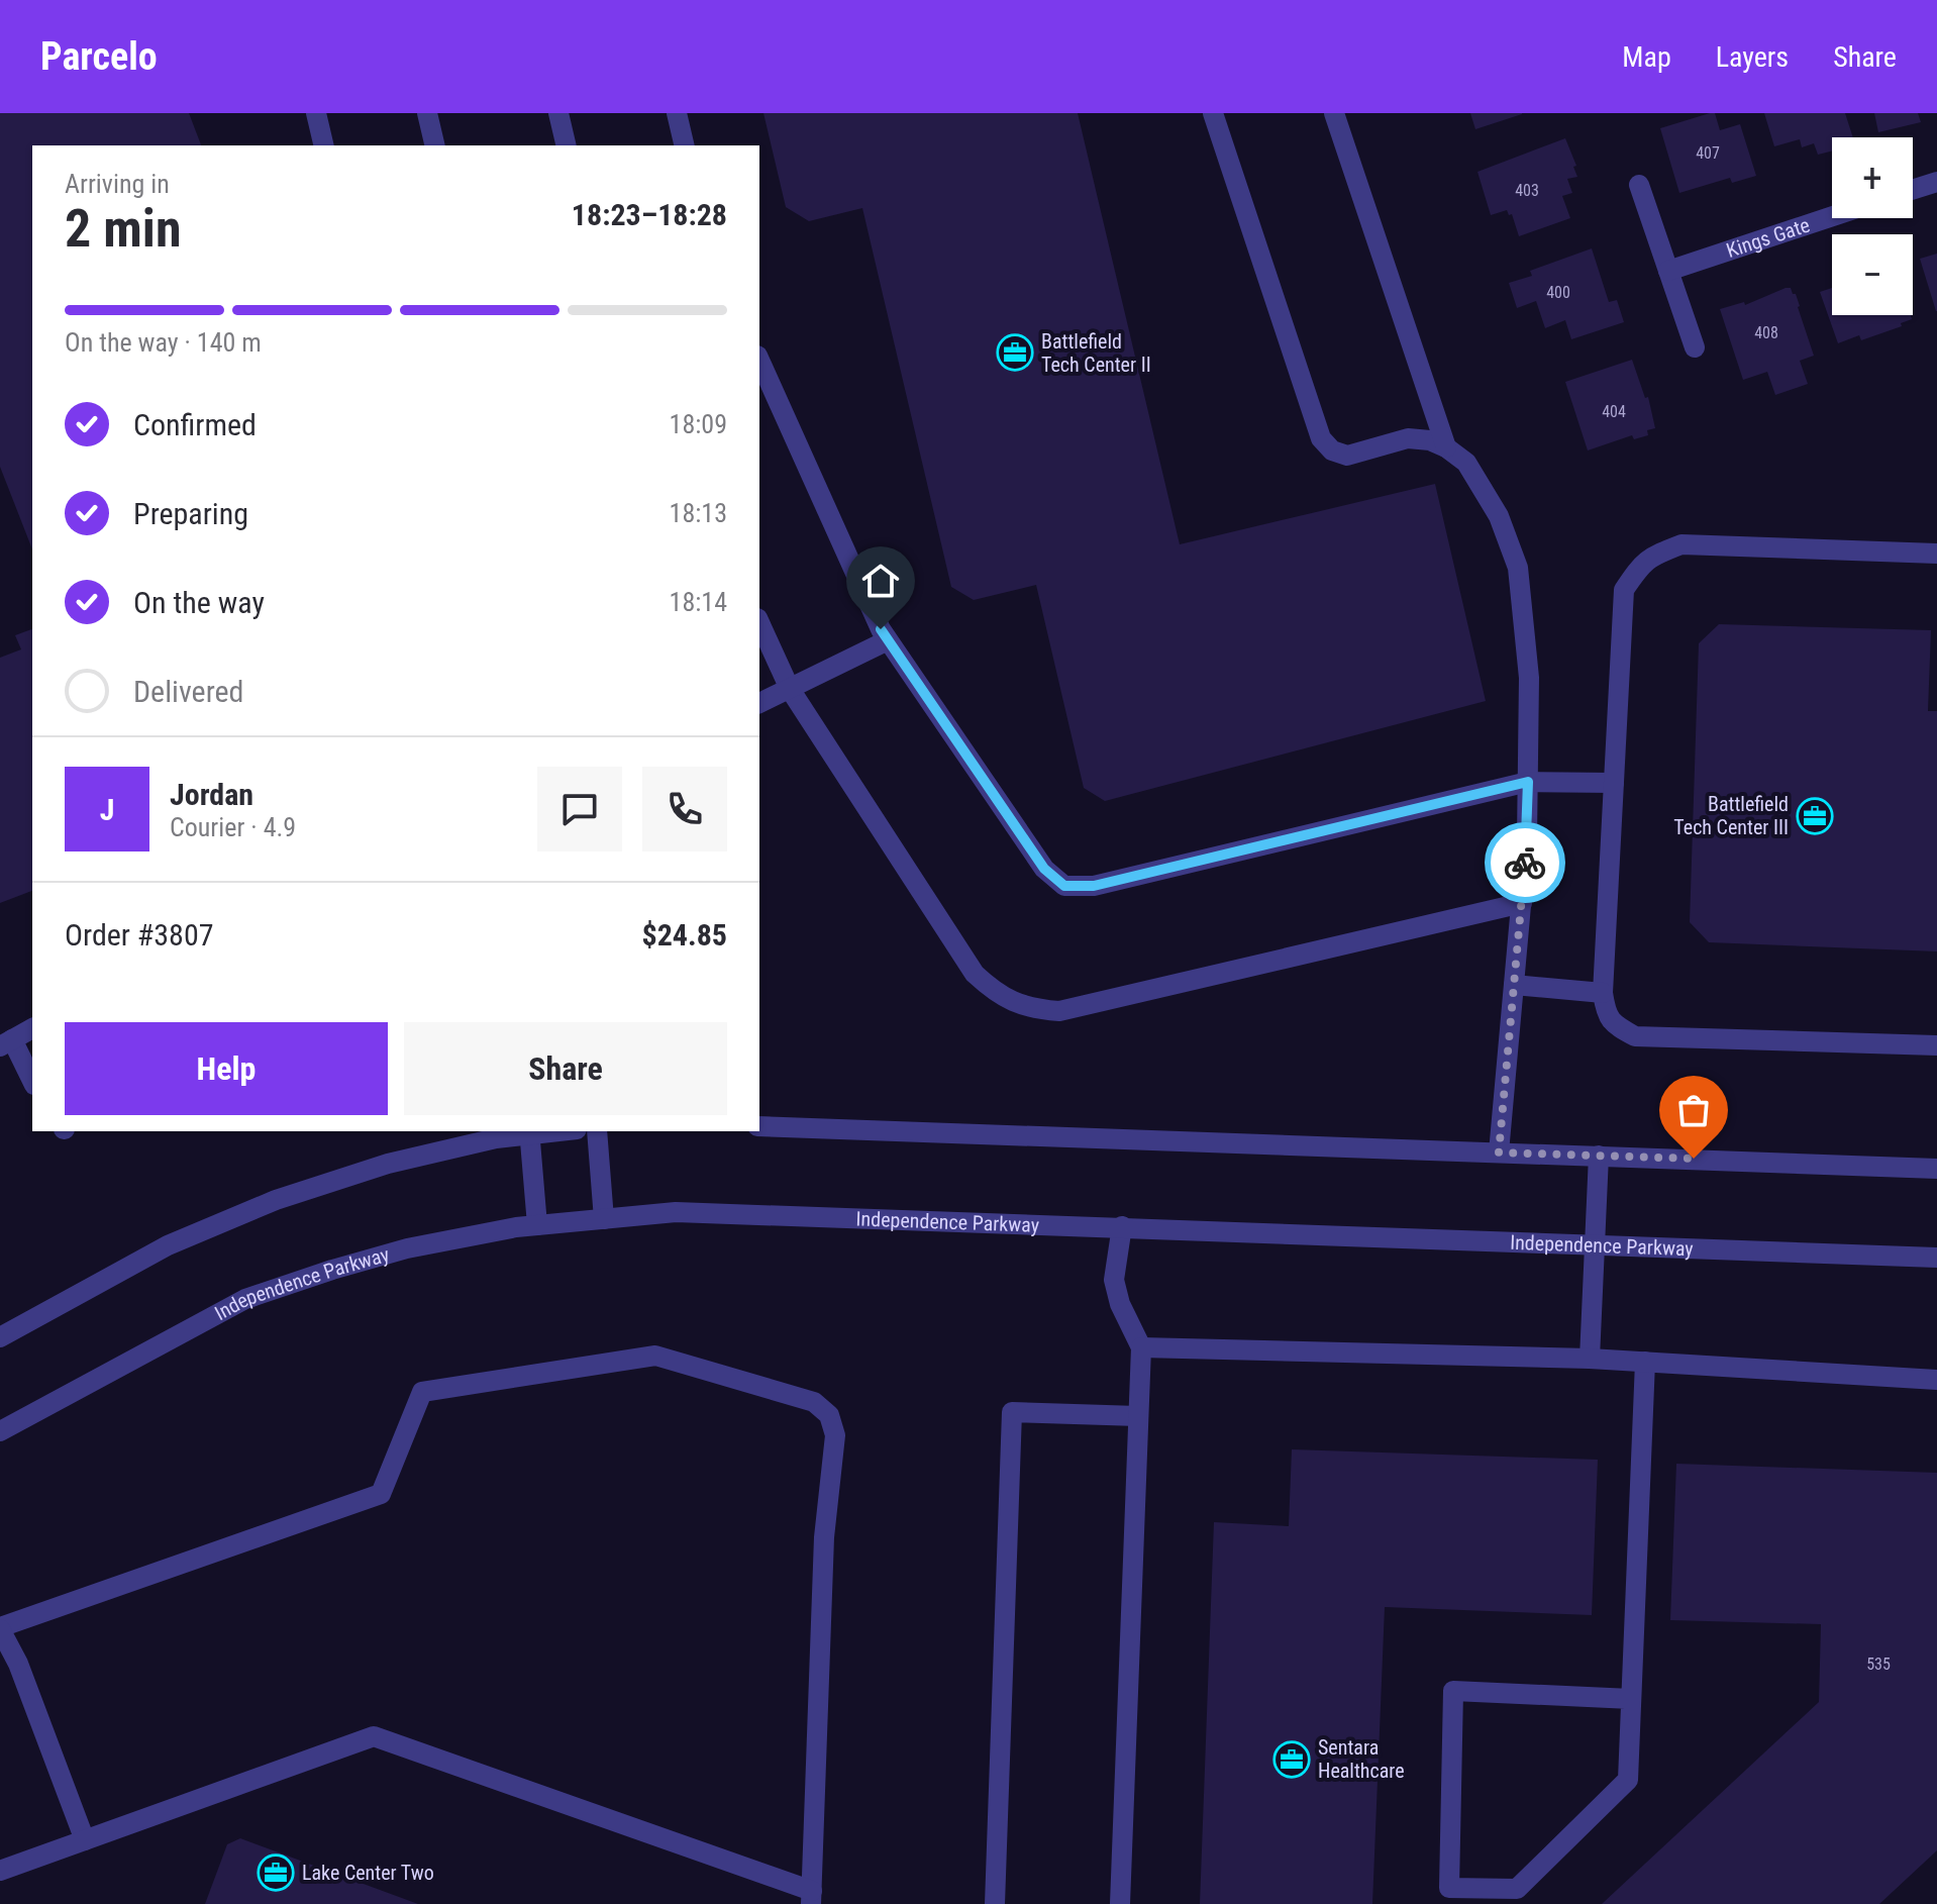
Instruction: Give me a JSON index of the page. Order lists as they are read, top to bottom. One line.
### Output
{"streets":{"street":["Kings Gate","Independence Parkway"]},"places":{"office":["Battlefield Tech Center II","Battlefield Tech Center III","Sentara Healthcare","Lake Center Two"]},"house_numbers":["407","403","400","408","404","535"],"page":{"header":"Parcelo","nav":["Map","Layers","Share"],"map_buttons":["+","−"],"heading":["2 min","Arriving in","18:23–18:28"],"panel":["Jordan","Courier · 4.9","Order #3807","$24.85"],"bar":"On the way · 140 m","list":[["Confirmed","18:09"],["Preparing","18:13"],["On the way","18:14"],"Delivered"],"round":"J","buttons":["Help","Share"]}}
